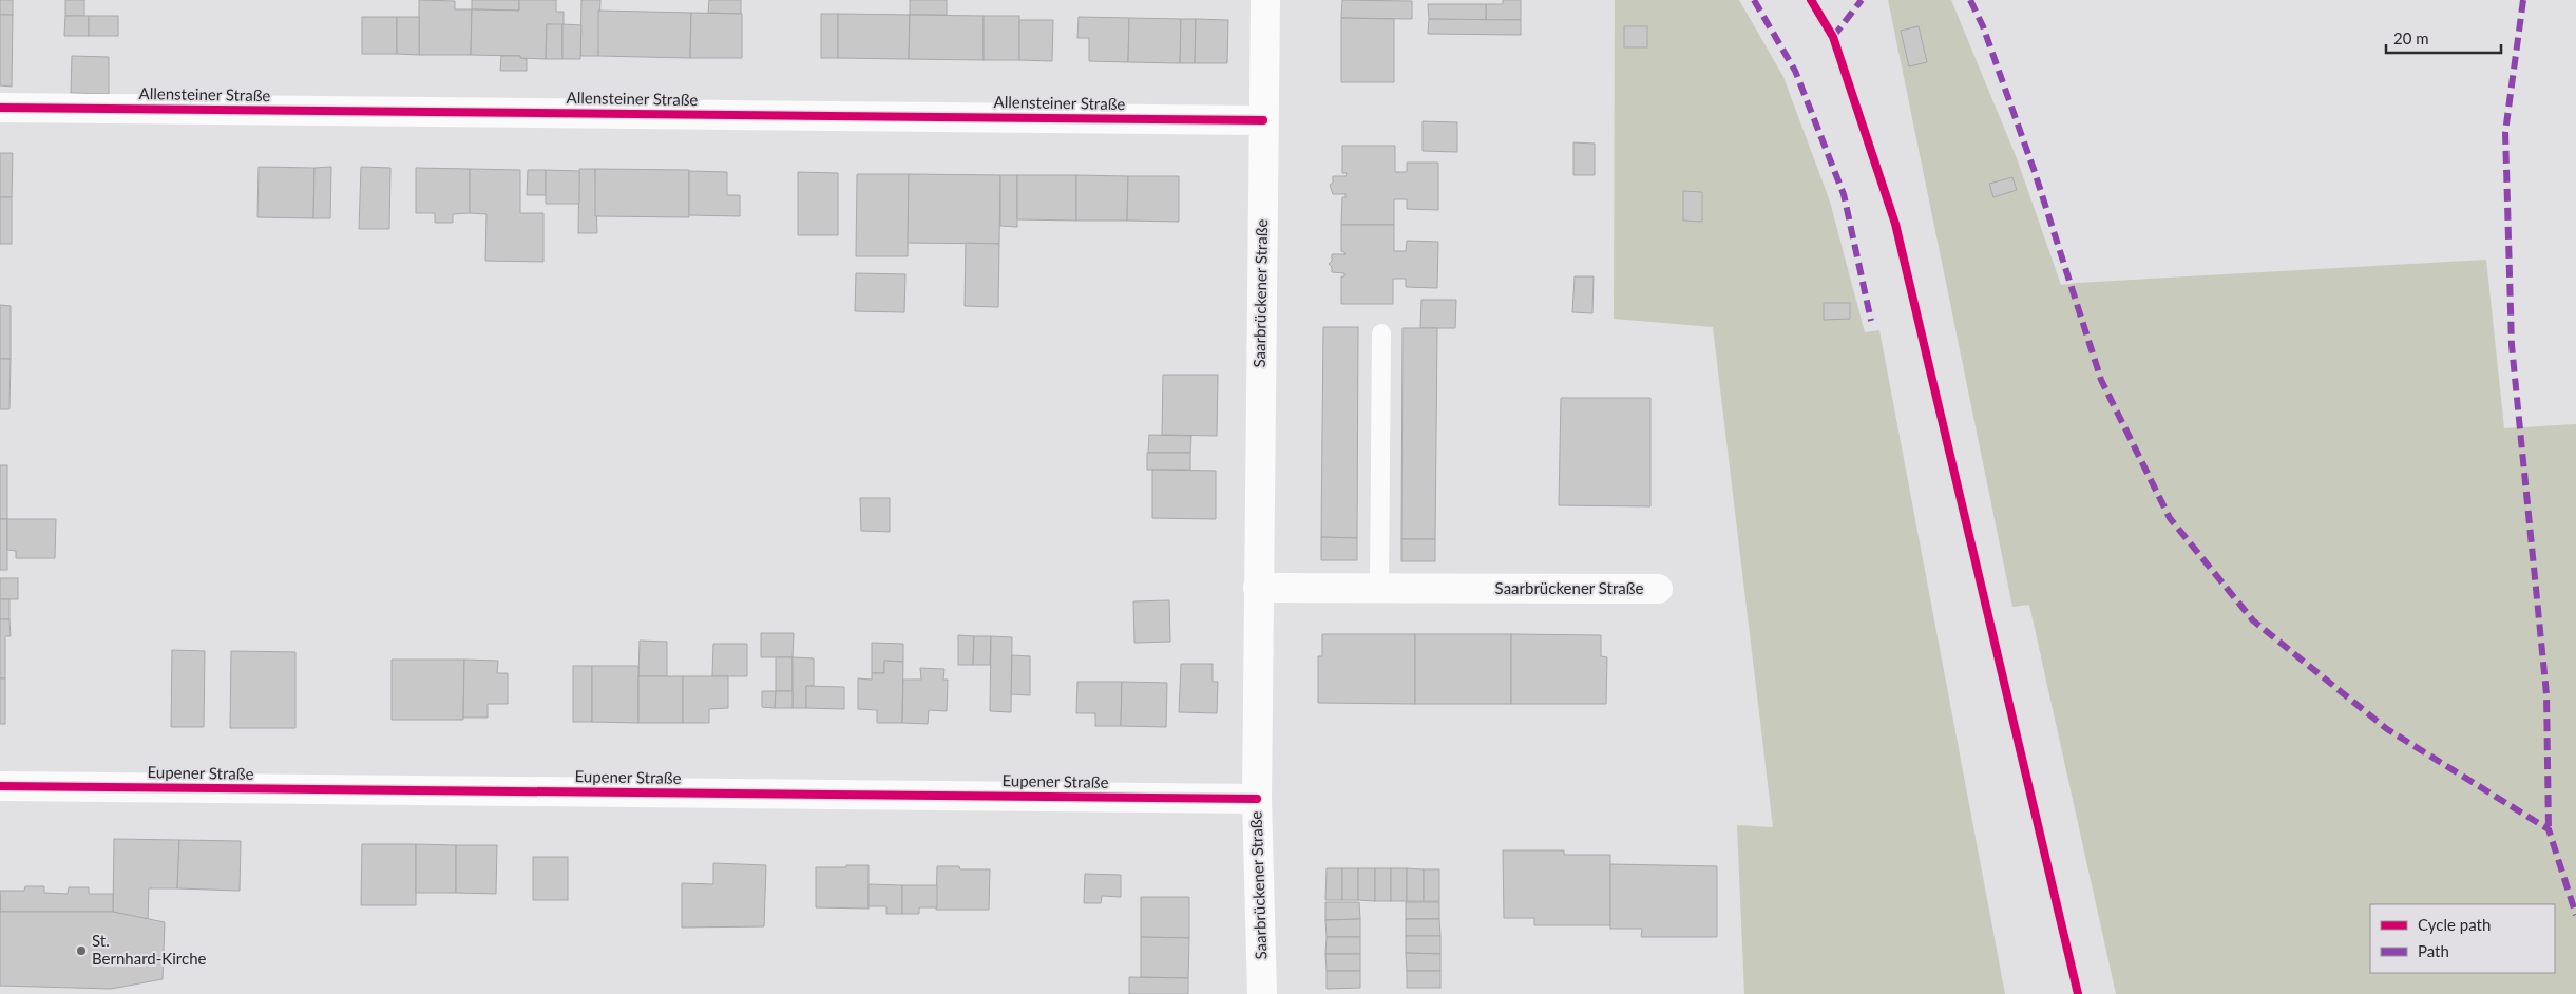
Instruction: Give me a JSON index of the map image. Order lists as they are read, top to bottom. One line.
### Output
{"streets":{"street":["Allensteiner Straße","Saarbrückener Straße","Eupener Straße"]},"crossings":[["Allensteiner Straße","Saarbrückener Straße"],["Saarbrückener Straße","Eupener Straße"]],"places":["St. Bernhard-Kirche"],"legend":["Cycle path","Path"],"scale_bar":"20 m"}
